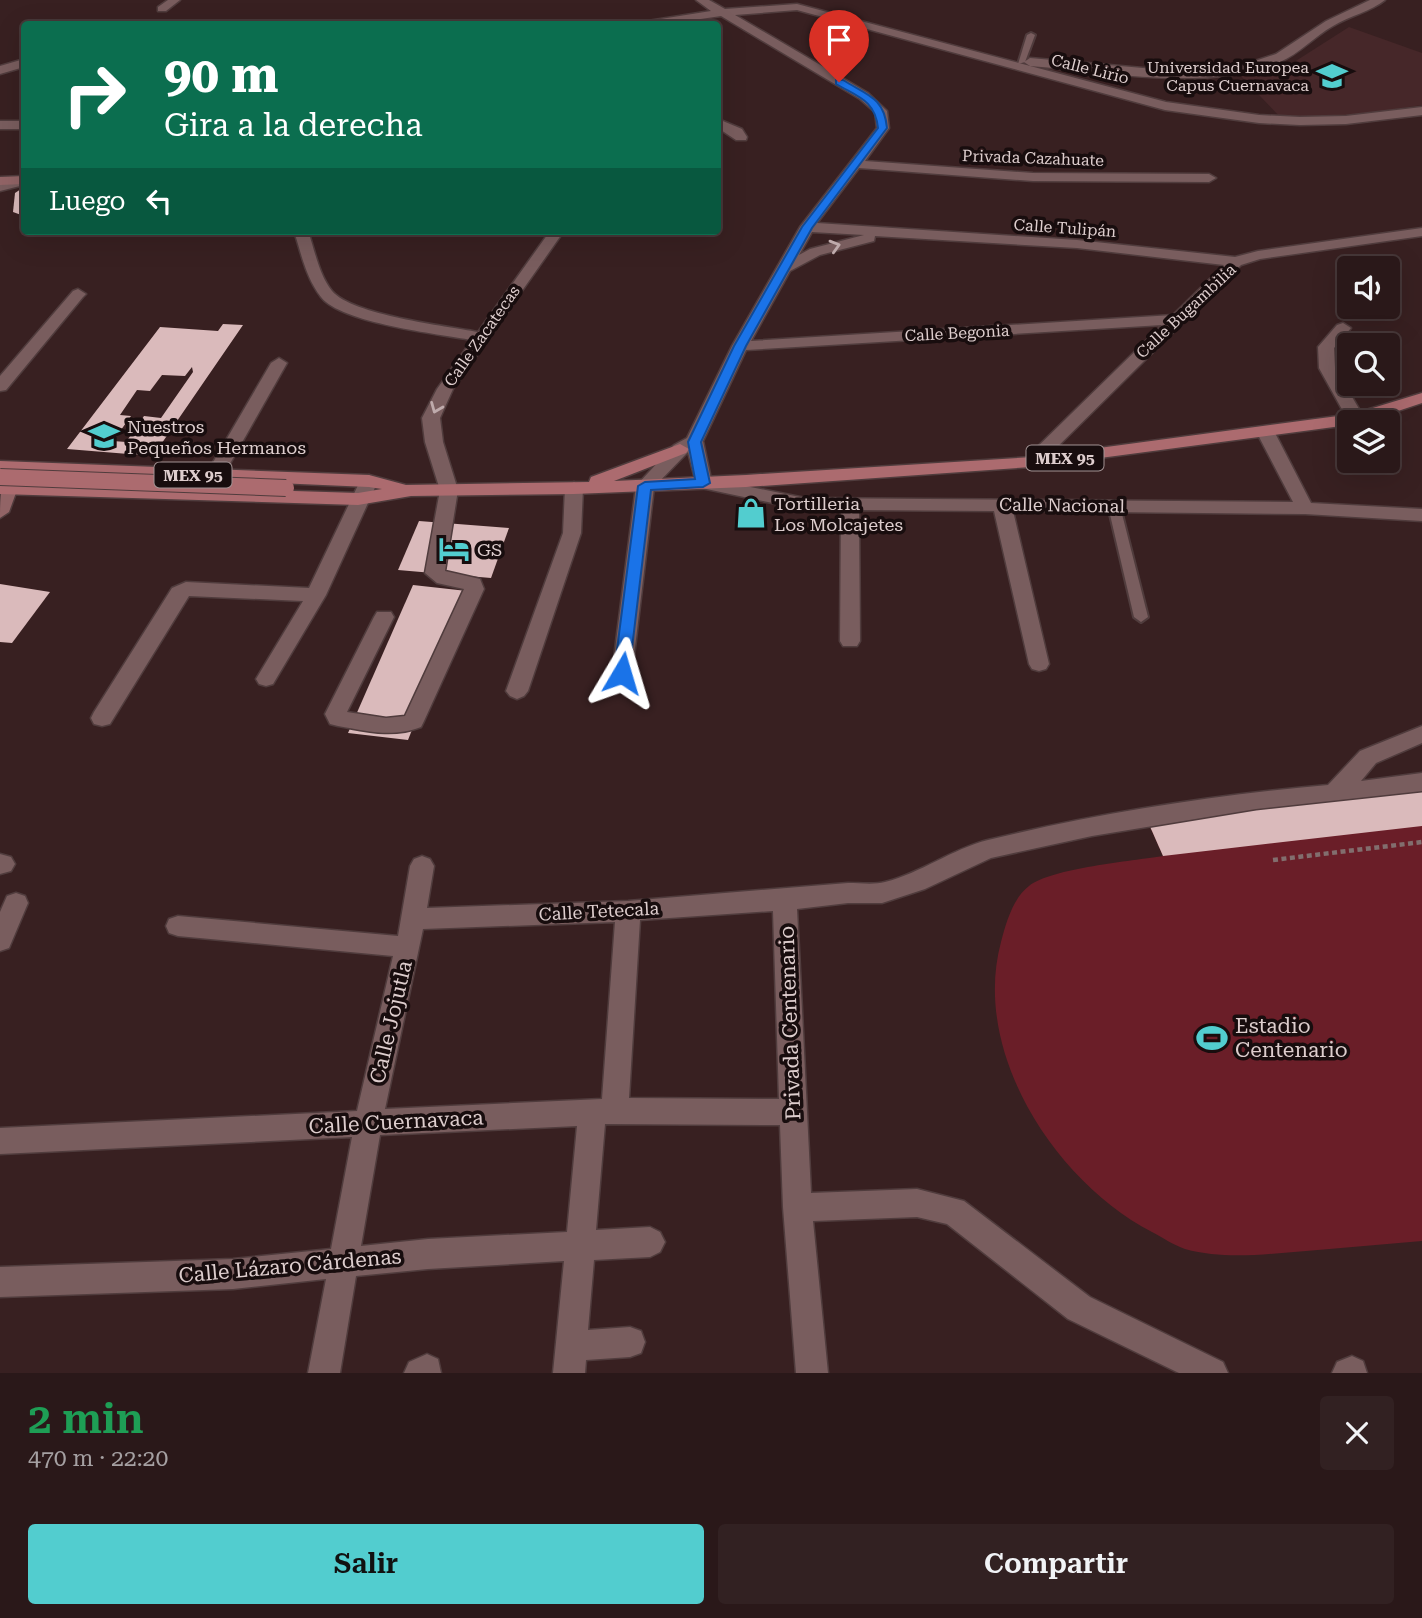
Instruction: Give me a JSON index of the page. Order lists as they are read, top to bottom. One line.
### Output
{"streets":{"main road":["MEX 95"],"street":["Calle Lirio","Privada Cazahuate","Calle Tulipán","Calle Bugambilia","Calle Begonia","Calle Zacatecas","Calle Nacional","Calle Tetecala","Calle Jojutla","Privada Centenario","Calle Cuernavaca","Calle Lázaro Cárdenas"]},"crossings":[["Calle Tulipán","Calle Bugambilia"],["Calle Bugambilia","Calle Begonia"],["Calle Bugambilia","MEX 95"],["Calle Zacatecas","MEX 95"],["MEX 95","Calle Nacional"],["Calle Tetecala","Calle Jojutla"],["Calle Tetecala","Privada Centenario"],["Calle Jojutla","Calle Cuernavaca"],["Calle Jojutla","Calle Lázaro Cárdenas"],["Privada Centenario","Calle Cuernavaca"]],"places":{"school or university":["Universidad Europea Capus Cuernavaca","Nuestros Pequeños Hermanos"],"shop":["Tortilleria Los Molcajetes"],"hotel":["GS"],"sports":["Estadio Centenario"]},"page":{"turn":["90 m","Gira a la derecha"],"then":"Luego","heading":["2 min","470 m · 22:20"],"buttons":["Salir","Compartir"]}}
